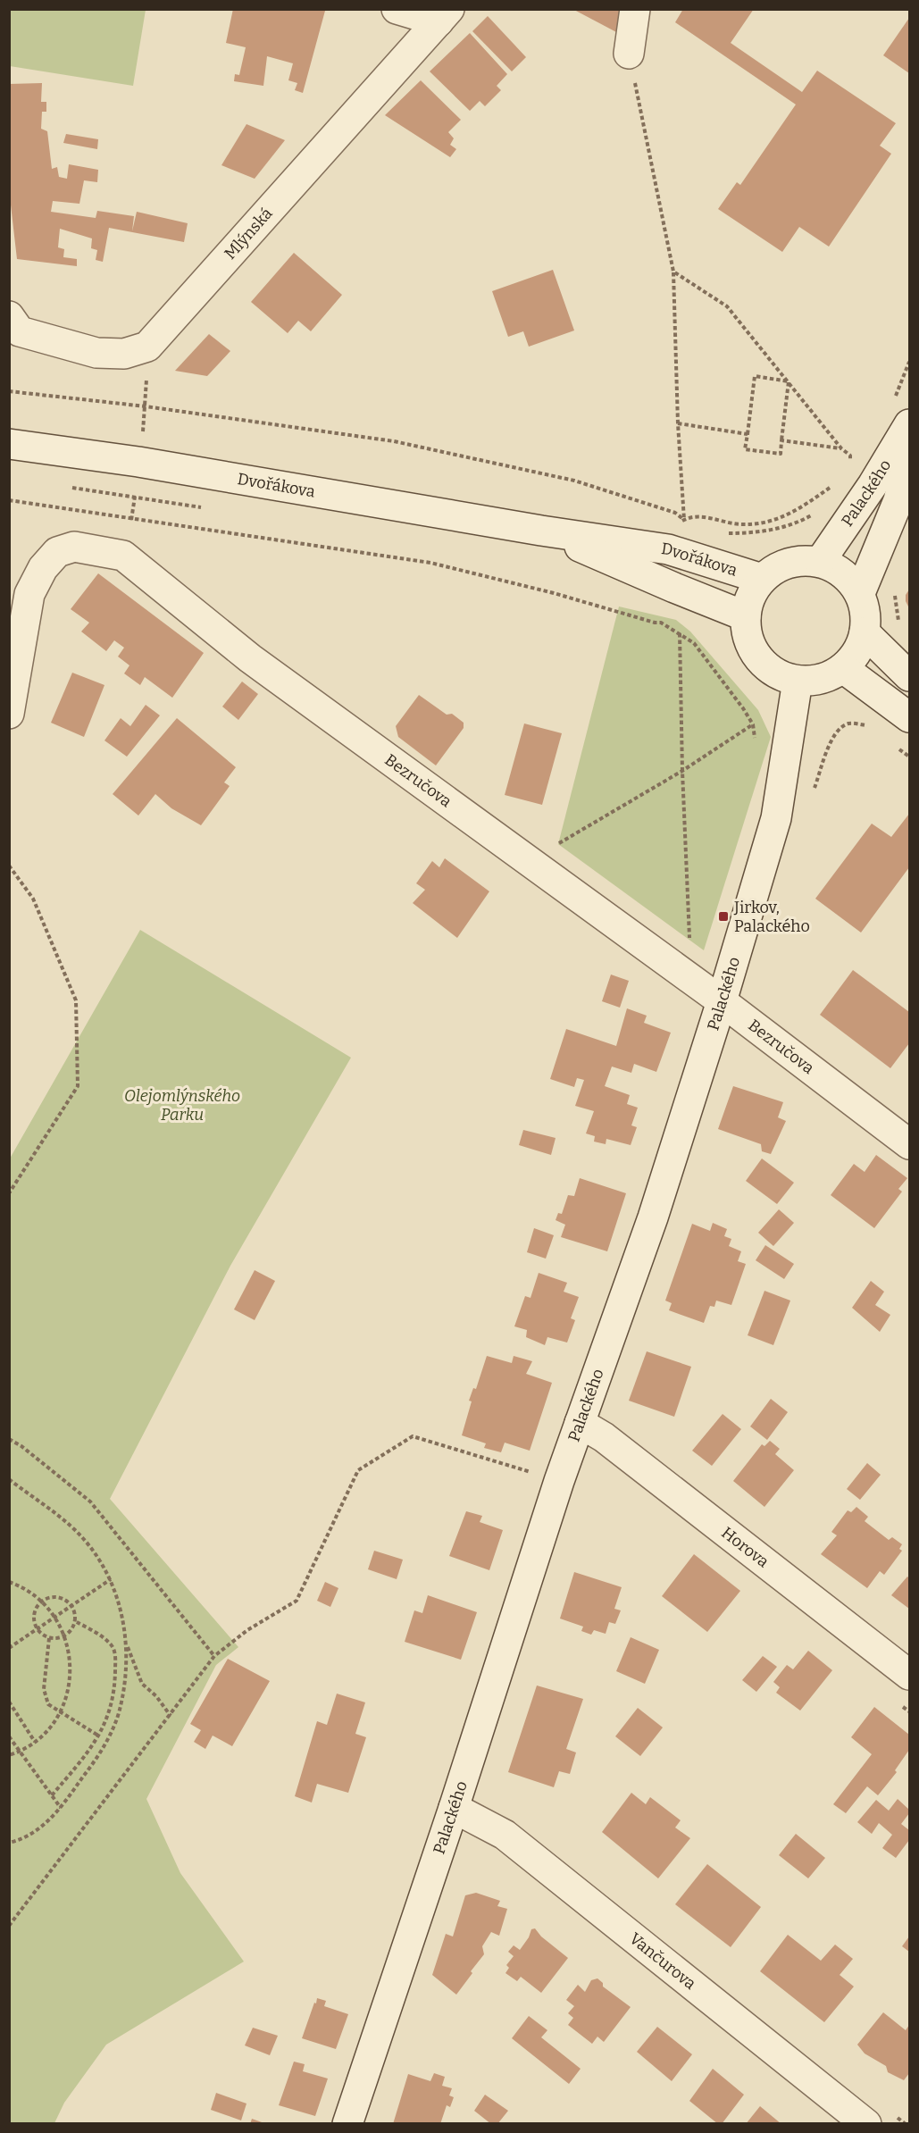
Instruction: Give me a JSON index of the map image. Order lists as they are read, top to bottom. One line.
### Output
{"streets":{"street":["Mlýnská","Dvořákova","Palackého","Bezručova","Horova","Vančurova"]},"crossings":[["Dvořákova","Palackého"],["Palackého","Bezručova"],["Palackého","Horova"],["Palackého","Vančurova"]],"parks":["Olejomlýnského Parku"],"places":{"transit":["Jirkov, Palackého"]}}
